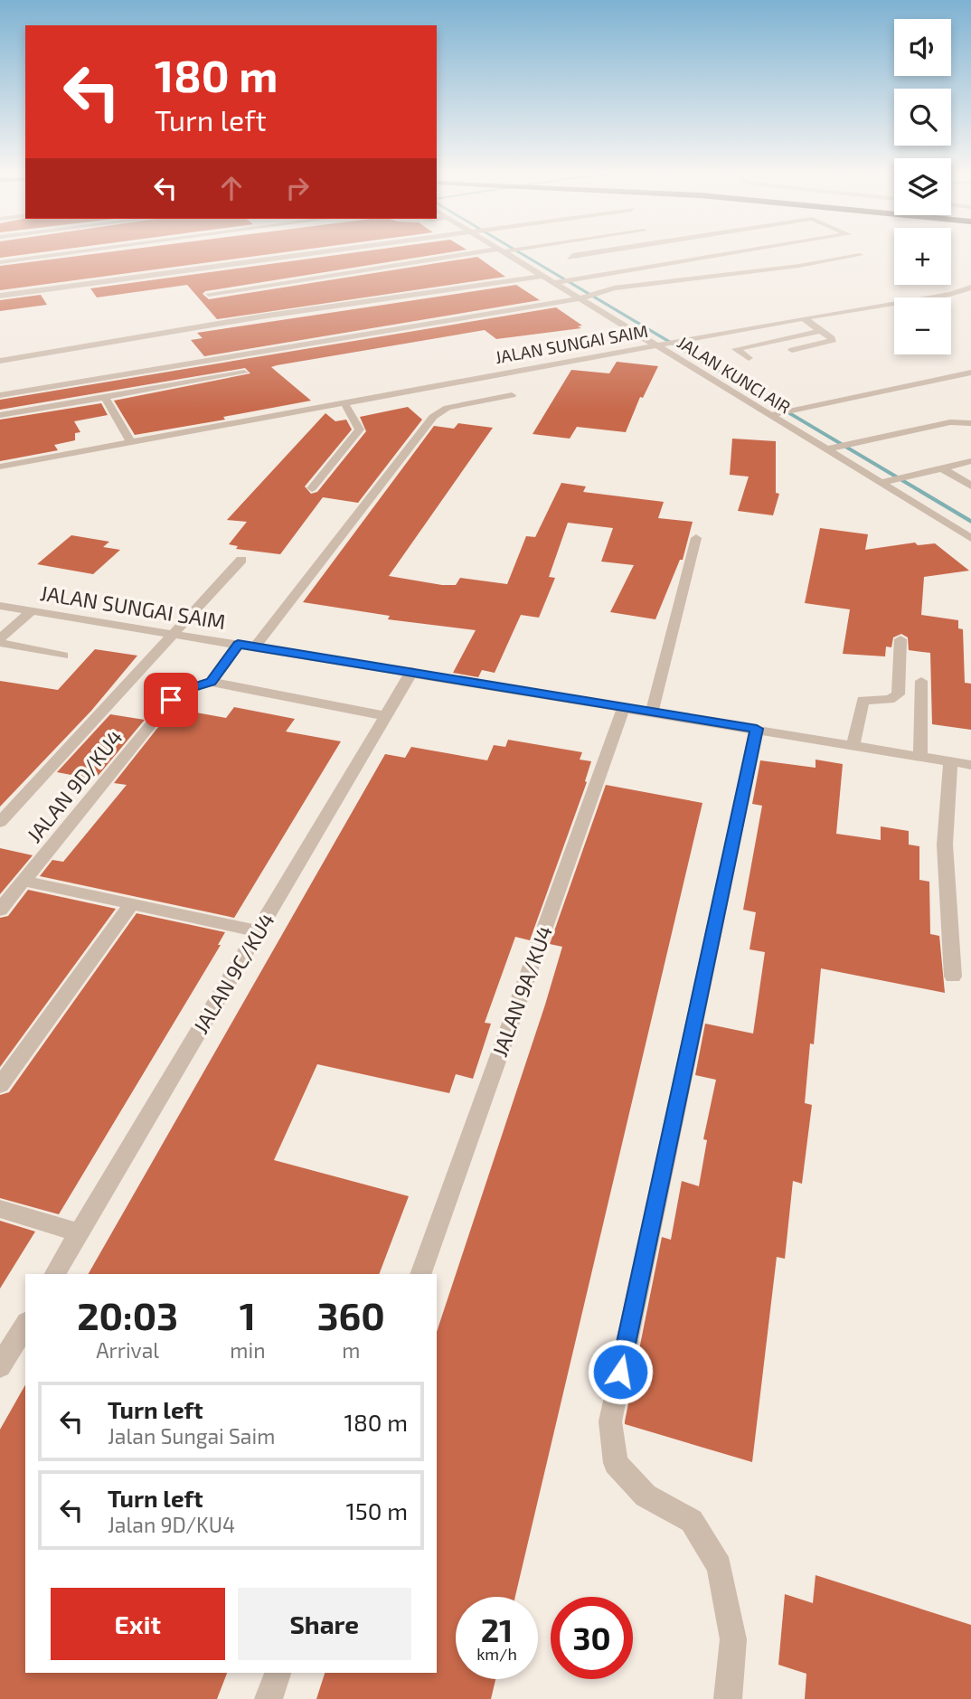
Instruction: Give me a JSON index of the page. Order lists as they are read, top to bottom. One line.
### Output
{"streets":{"street":["JALAN SUNGAI SAIM","JALAN KUNCI AIR","JALAN 9D/KU4","JALAN 9C/KU4","JALAN 9A/KU4"]},"crossings":[["JALAN SUNGAI SAIM","JALAN KUNCI AIR"],["JALAN SUNGAI SAIM","JALAN 9C/KU4"],["JALAN SUNGAI SAIM","JALAN 9A/KU4"]],"page":{"map_buttons":["+","−"],"turn":["180 m","Turn left"],"eta":["20:03","Arrival","1","min","360","m"],"list":[{"name":"Turn left","note":"Jalan Sungai Saim","value":"180 m"},{"name":"Turn left","note":"Jalan 9D/KU4","value":"150 m"}],"buttons":["Exit","Share"],"speed":"21 km/h","limit":"30"}}
